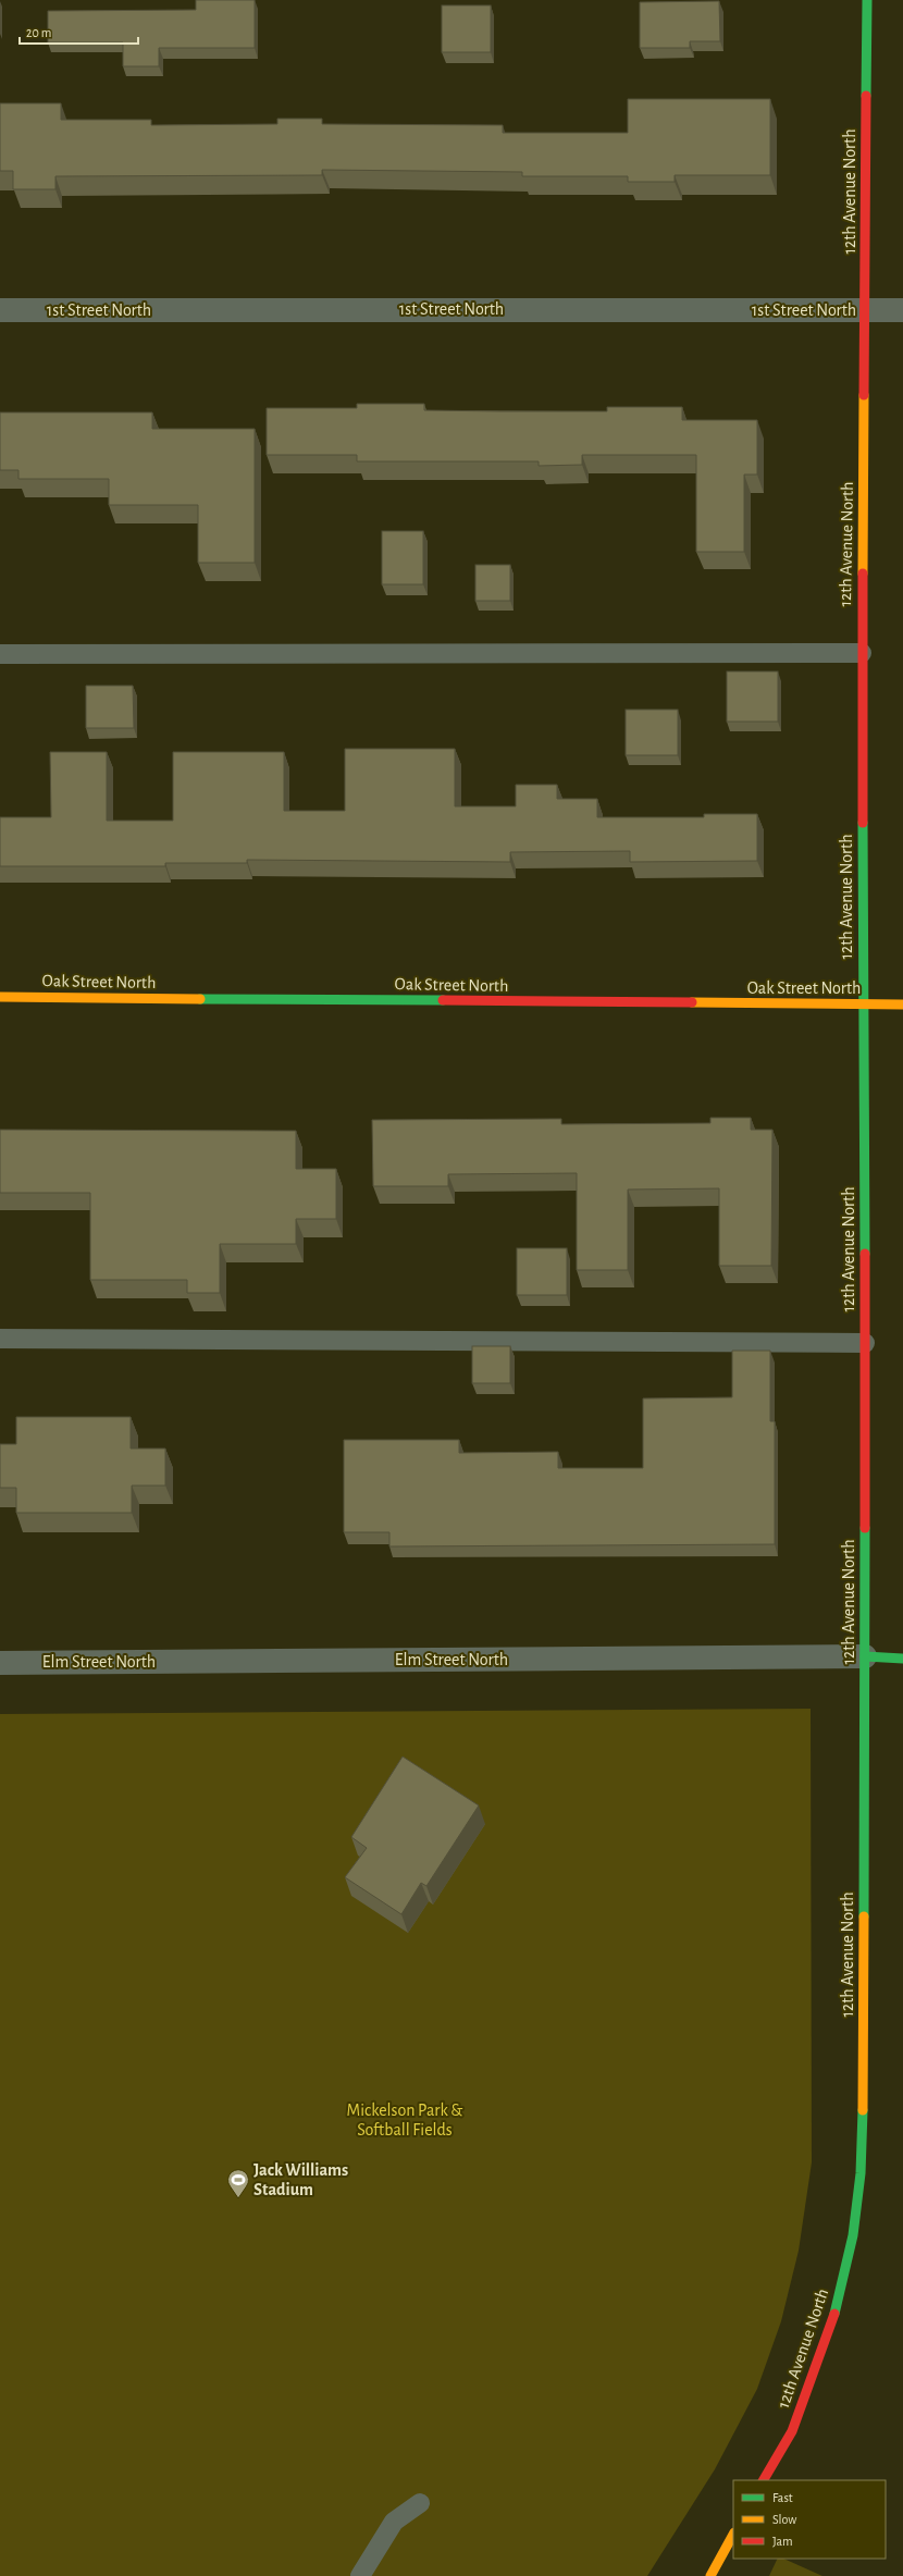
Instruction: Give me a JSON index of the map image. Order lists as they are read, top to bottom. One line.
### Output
{"streets":{"main road":["12th Avenue North","Oak Street North","Elm Street North"],"street":["1st Street North"]},"crossings":[["12th Avenue North","1st Street North"],["12th Avenue North","Oak Street North"],["12th Avenue North","Elm Street North"]],"parks":["Mickelson Park & Softball Fields"],"places":{"sports":["Jack Williams Stadium"]},"legend":["Fast","Slow","Jam"],"scale_bar":"20 m"}
